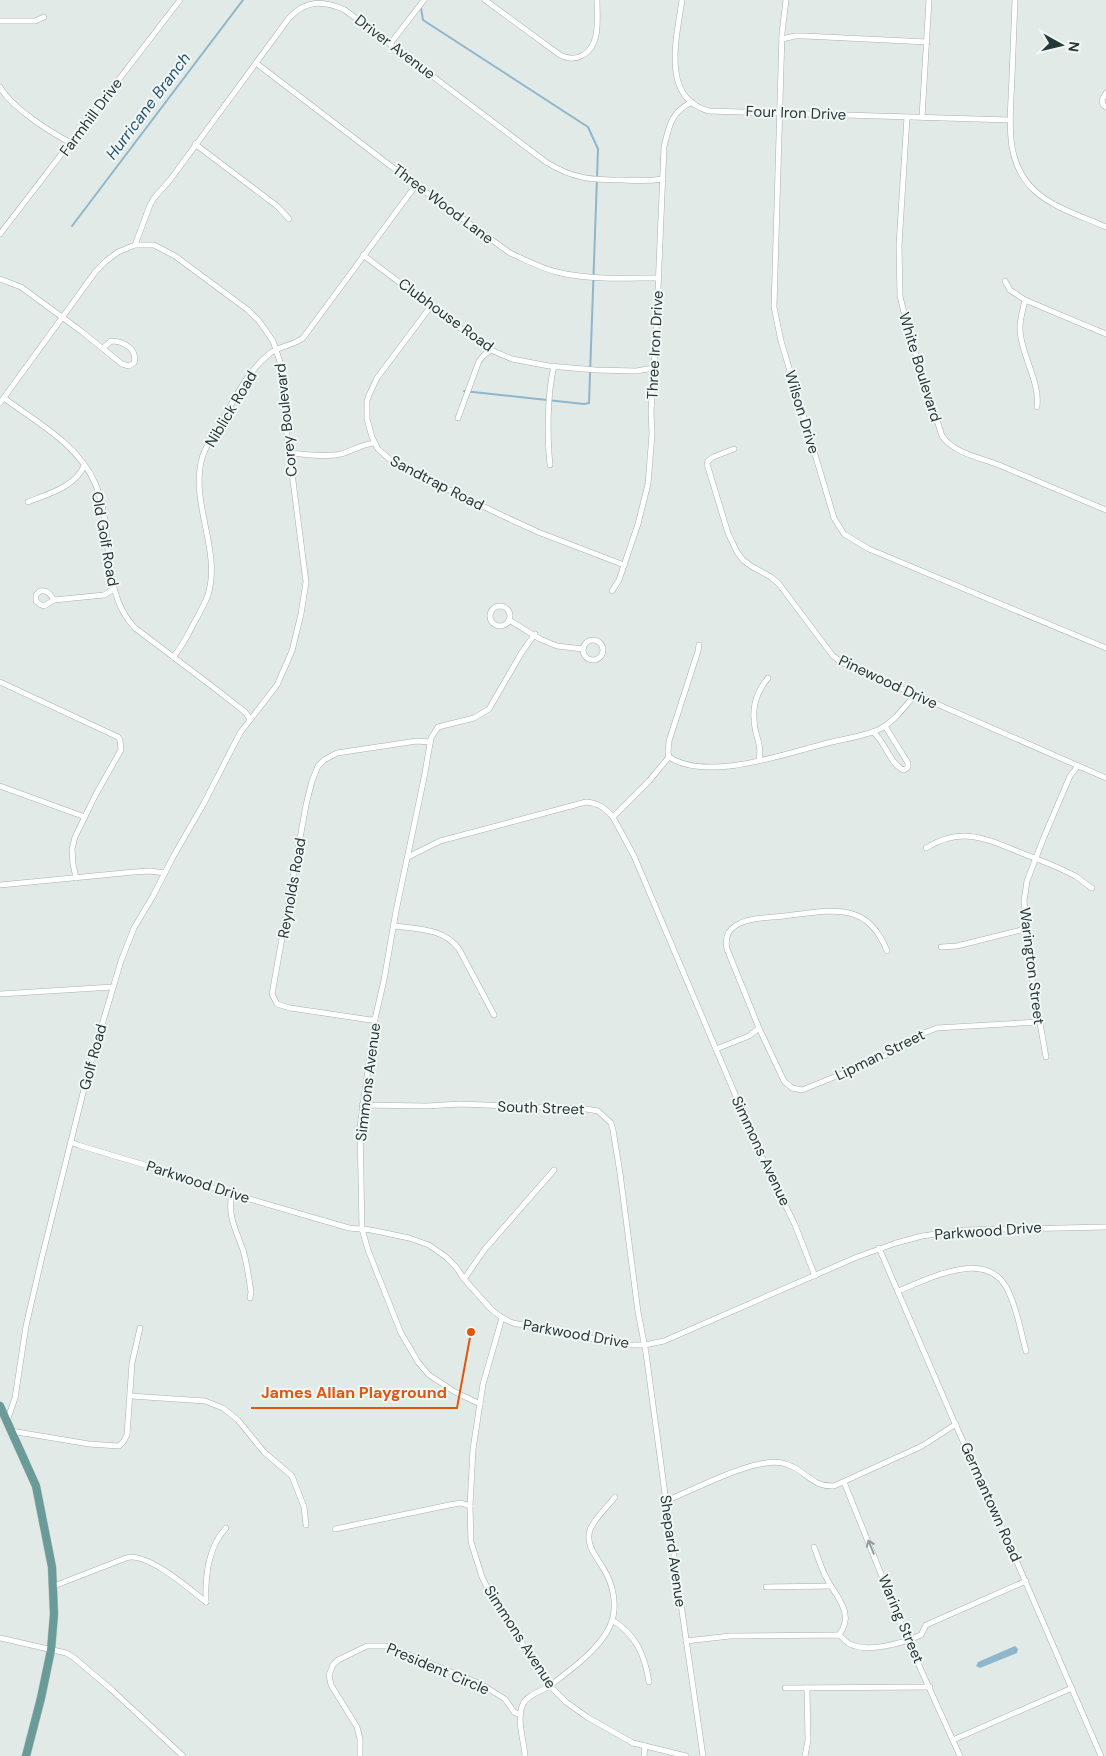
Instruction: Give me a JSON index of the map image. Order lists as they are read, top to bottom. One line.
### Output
{"streets":{"street":["Driver Avenue","Four Iron Drive","Farmhill Drive","Three Wood Lane","Clubhouse Road","Three Iron Drive","White Boulevard","Niblick Road","Wilson Drive","Corey Boulevard","Sandtrap Road","Old Golf Road","Pinewood Drive","Reynolds Road","Warington Street","Lipman Street","Golf Road","Simmons Avenue","South Street","Parkwood Drive","Germantown Road","Shepard Avenue","Waring Street","President Circle"]},"crossings":[["Driver Avenue","Three Wood Lane"],["Driver Avenue","Three Iron Drive"],["Driver Avenue","Corey Boulevard"],["Four Iron Drive","Three Iron Drive"],["Four Iron Drive","White Boulevard"],["Four Iron Drive","Wilson Drive"],["Three Wood Lane","Three Iron Drive"],["Three Wood Lane","Niblick Road"],["Clubhouse Road","Three Iron Drive"],["Clubhouse Road","Niblick Road"],["Clubhouse Road","Sandtrap Road"],["Three Iron Drive","Sandtrap Road"],["Niblick Road","Corey Boulevard"],["Niblick Road","Old Golf Road"],["Corey Boulevard","Old Golf Road"],["Corey Boulevard","Golf Road"],["Old Golf Road","Golf Road"],["Pinewood Drive","Warington Street"],["Reynolds Road","Simmons Avenue"],["Warington Street","Lipman Street"],["Golf Road","Parkwood Drive"],["Simmons Avenue","South Street"],["Simmons Avenue","Parkwood Drive"],["South Street","Parkwood Drive"],["South Street","Shepard Avenue"],["Parkwood Drive","Germantown Road"],["Parkwood Drive","Shepard Avenue"]],"one_way":["Waring Street"],"water":["Hurricane Branch"],"places":["James Allan Playground"],"north":"right"}
